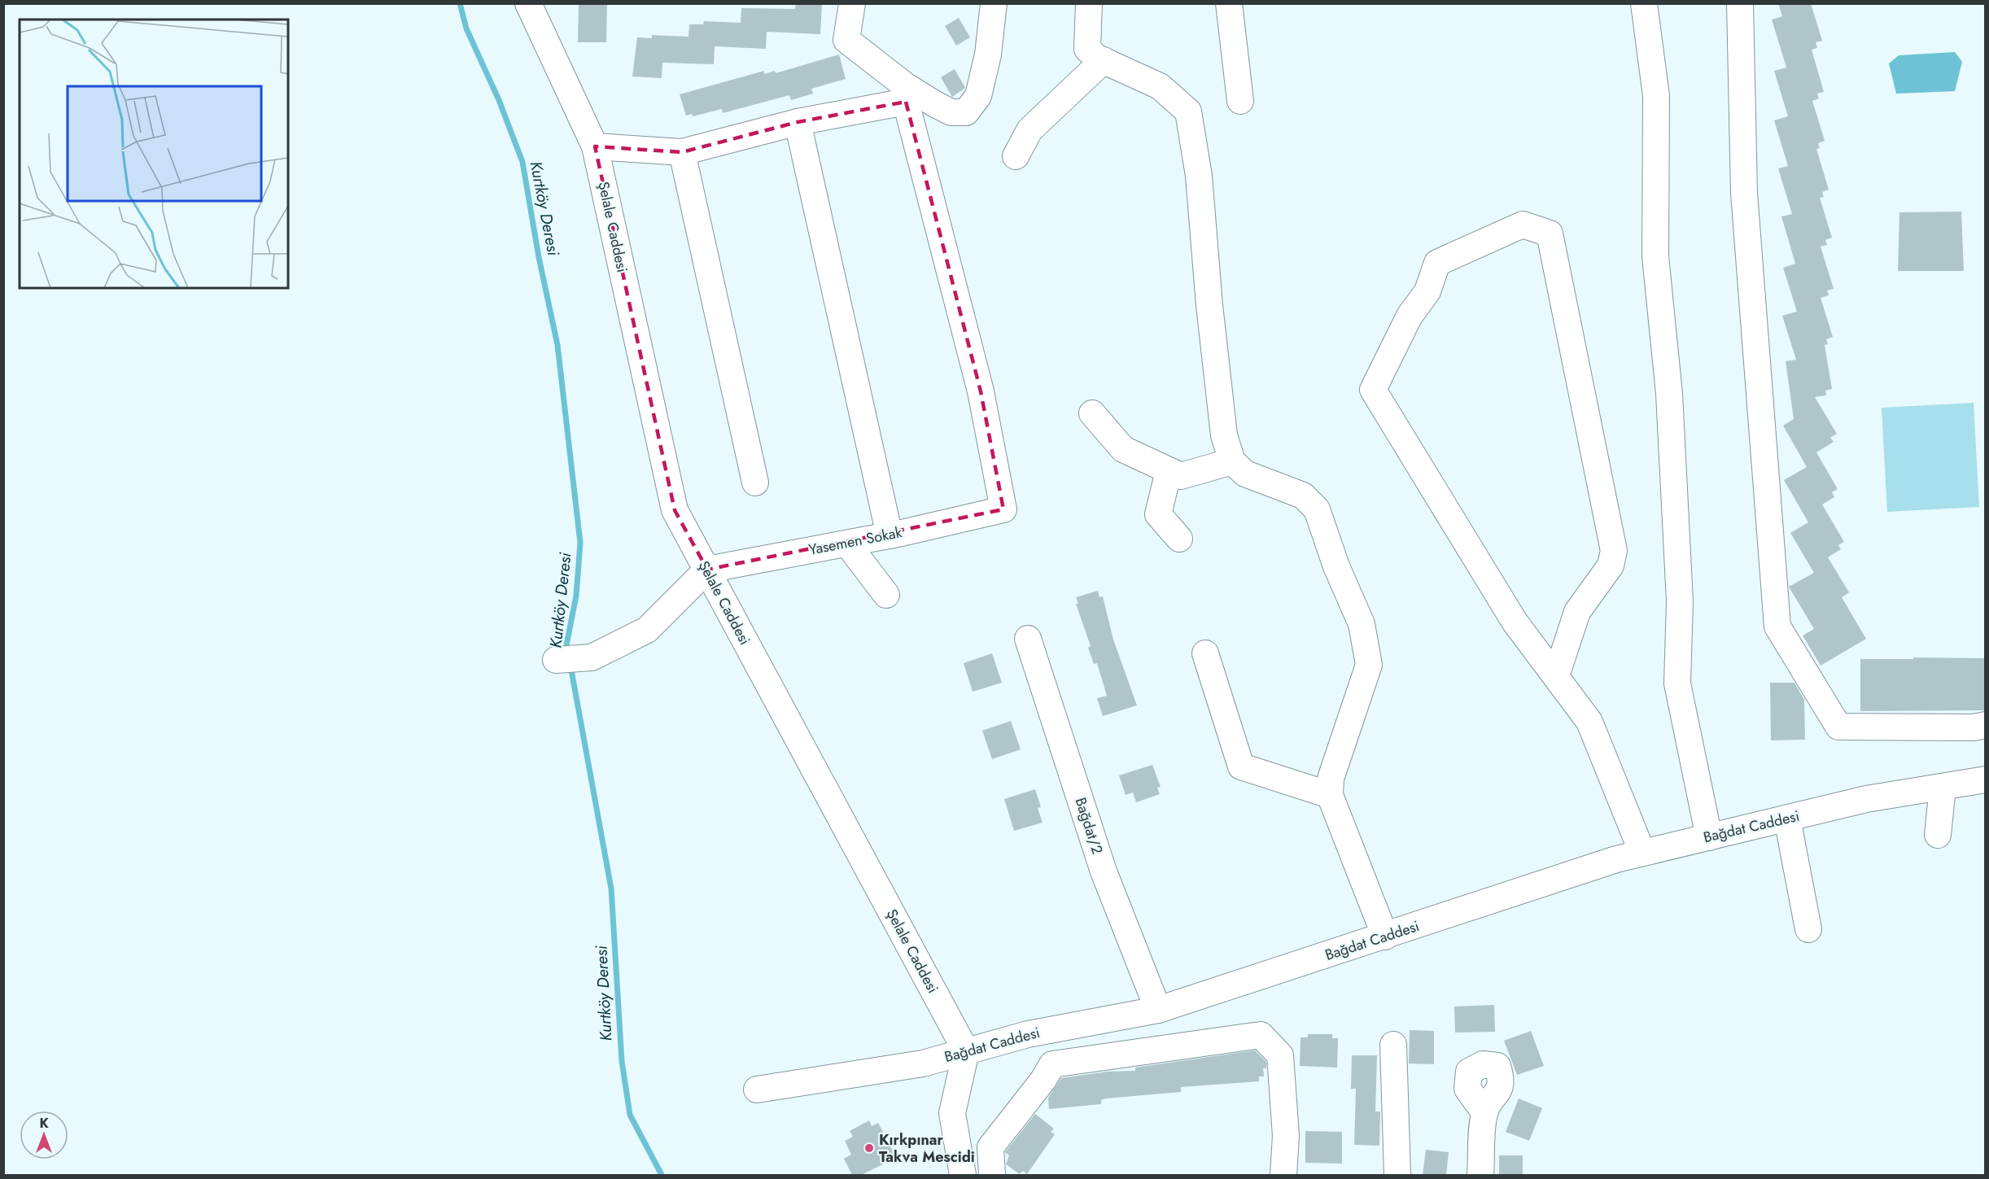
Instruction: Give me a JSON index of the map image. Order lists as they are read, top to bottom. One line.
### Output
{"streets":{"street":["Şelale Caddesi","Yasemen Sokak","Bağdat/2","Bağdat Caddesi"]},"crossings":[["Şelale Caddesi","Yasemen Sokak"],["Şelale Caddesi","Bağdat Caddesi"],["Bağdat/2","Bağdat Caddesi"]],"water":["Kurtköy Deresi"],"places":["Kırkpınar Takva Mescidi"],"north":"top"}
